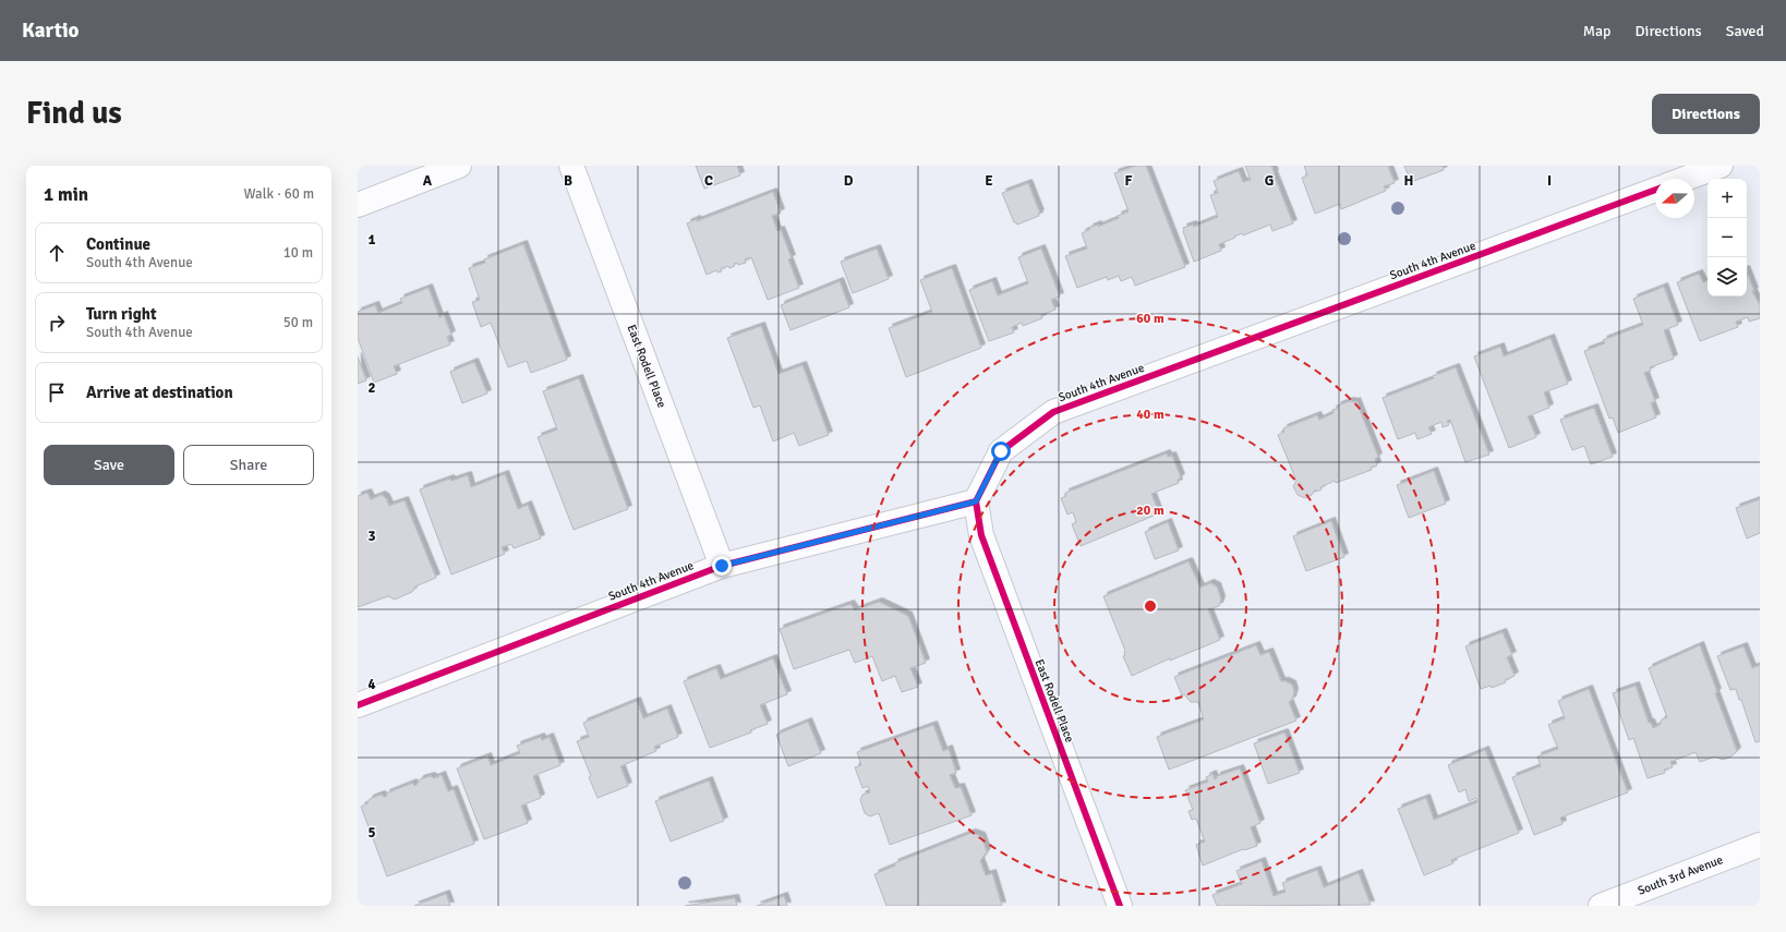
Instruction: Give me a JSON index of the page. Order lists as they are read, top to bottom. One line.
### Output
{"streets":{"street":["South 4th Avenue","East Rodell Place","South 3rd Avenue"]},"crossings":[["South 4th Avenue","East Rodell Place"]],"north":"left","page":{"header":"Kartio","nav":["Map","Directions","Saved"],"buttons":["Directions",["Save","Share"]],"title":"Find us","heading":["1 min","Walk · 60 m"],"map_buttons":["+","−"],"list":[["Continue","South 4th Avenue","10 m"],["Turn right","South 4th Avenue","50 m"],"Arrive at destination"]},"grid":{"columns":["A","B","C","D","E","F","G","H","I"],"rows":["1","2","3","4","5"]},"rings":["60 m","40 m","20 m"]}
